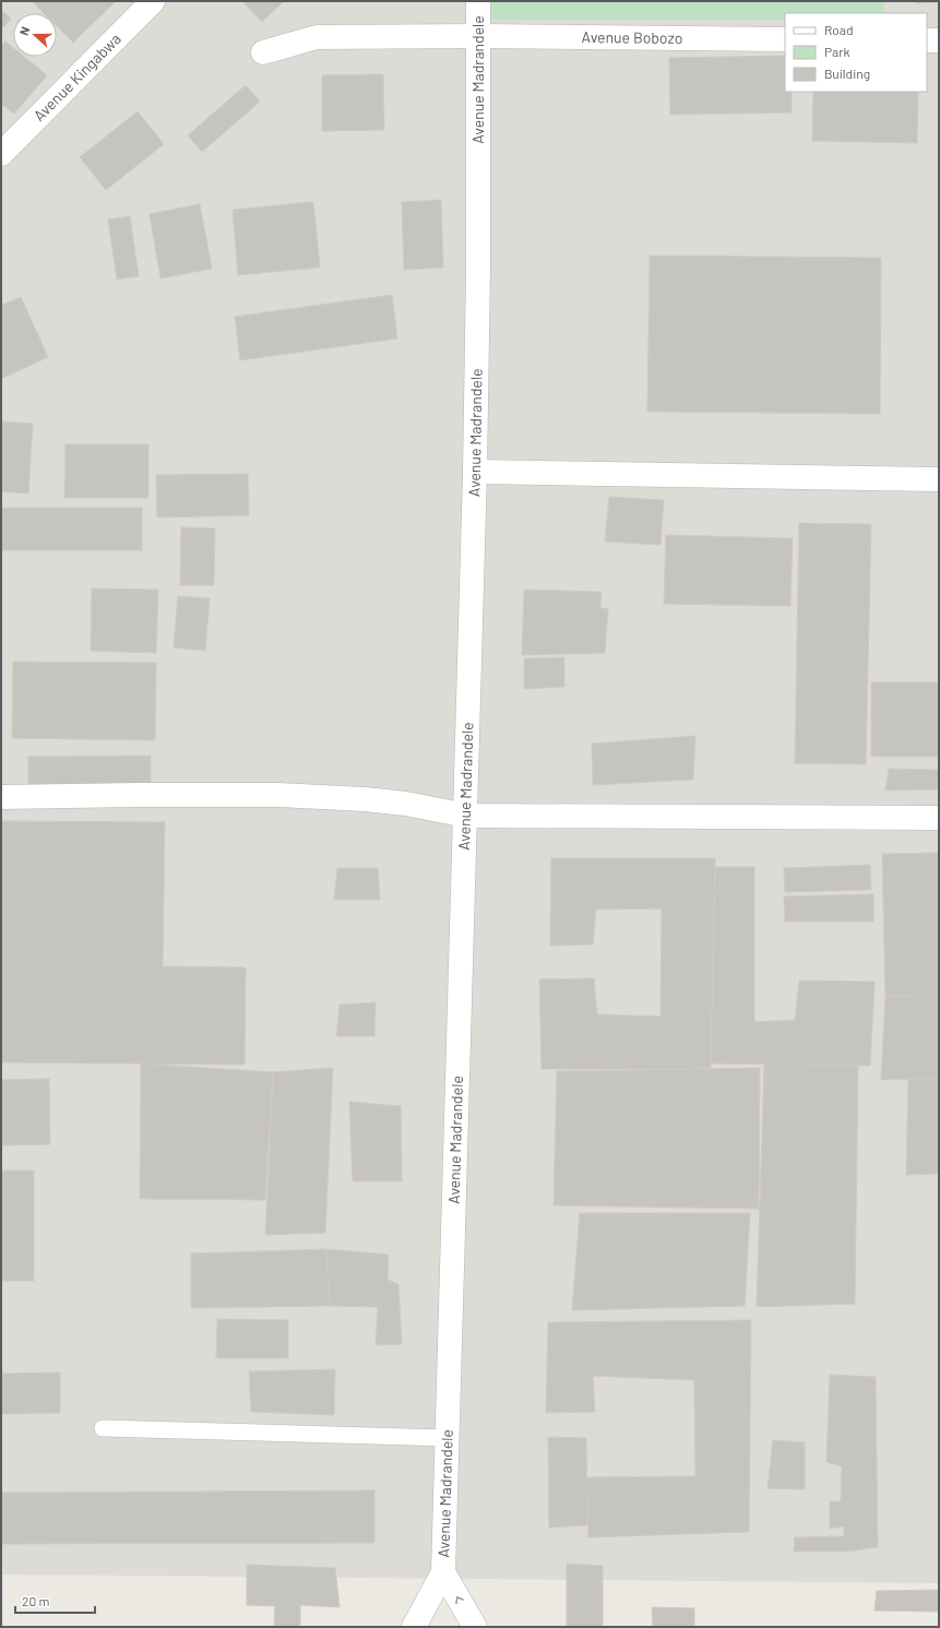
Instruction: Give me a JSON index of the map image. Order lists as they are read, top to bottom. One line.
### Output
{"streets":{"street":["Avenue Bobozo","Avenue Kingabwa","Avenue Madrandele"]},"crossings":[["Avenue Bobozo","Avenue Madrandele"]],"legend":["Road","Park","Building"],"scale_bar":"20 m","north":"left"}
